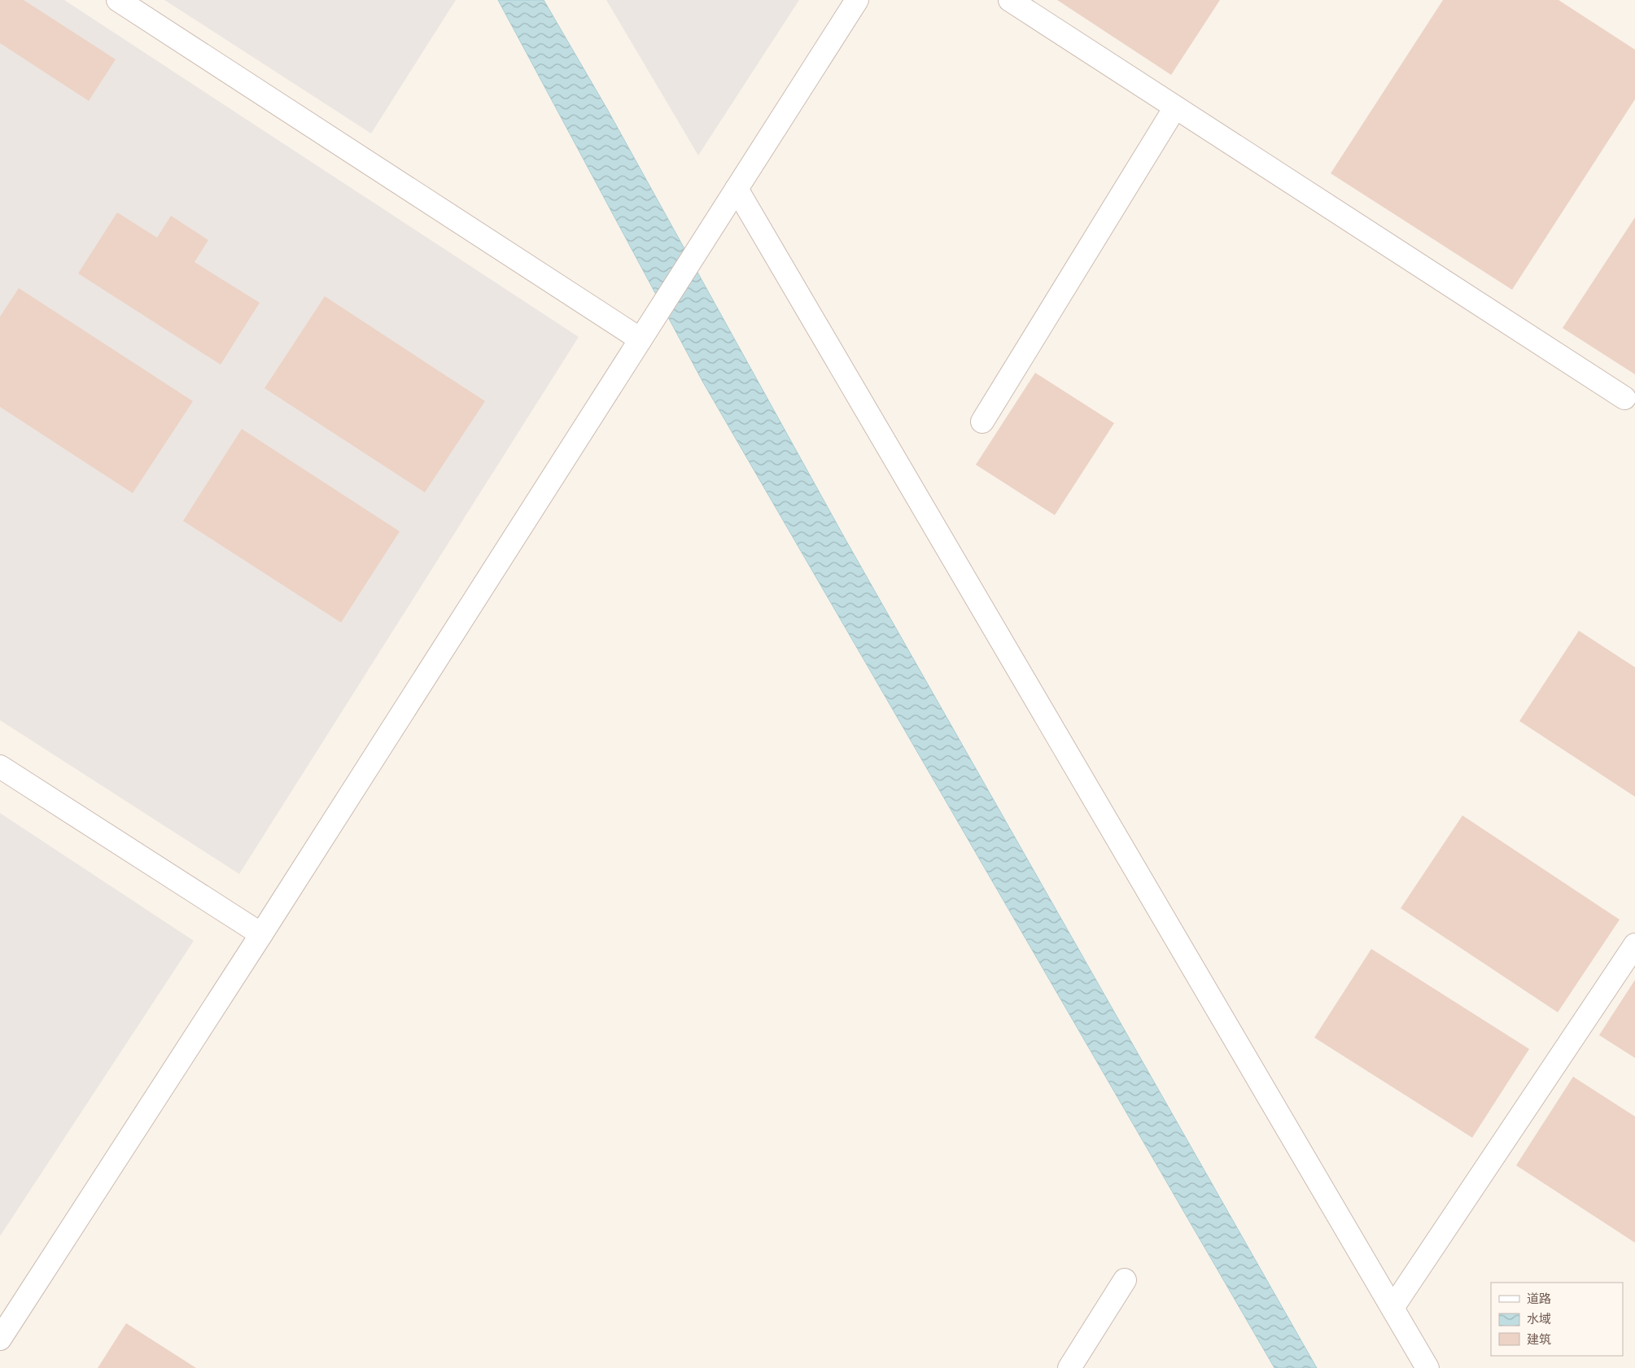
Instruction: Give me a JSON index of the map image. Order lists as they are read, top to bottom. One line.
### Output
{"legend":["道路","水域","建筑"]}
